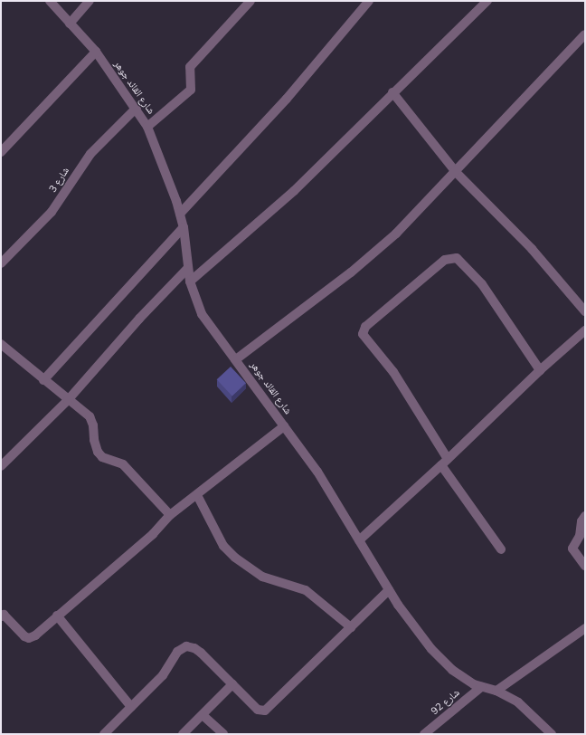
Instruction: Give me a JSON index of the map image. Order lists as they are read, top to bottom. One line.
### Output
{"streets":{"street":["شارع القائد جوهر","شارع 3","شارع 92"]},"crossings":[["شارع القائد جوهر","شارع 3"],["شارع القائد جوهر","شارع 92"]]}
